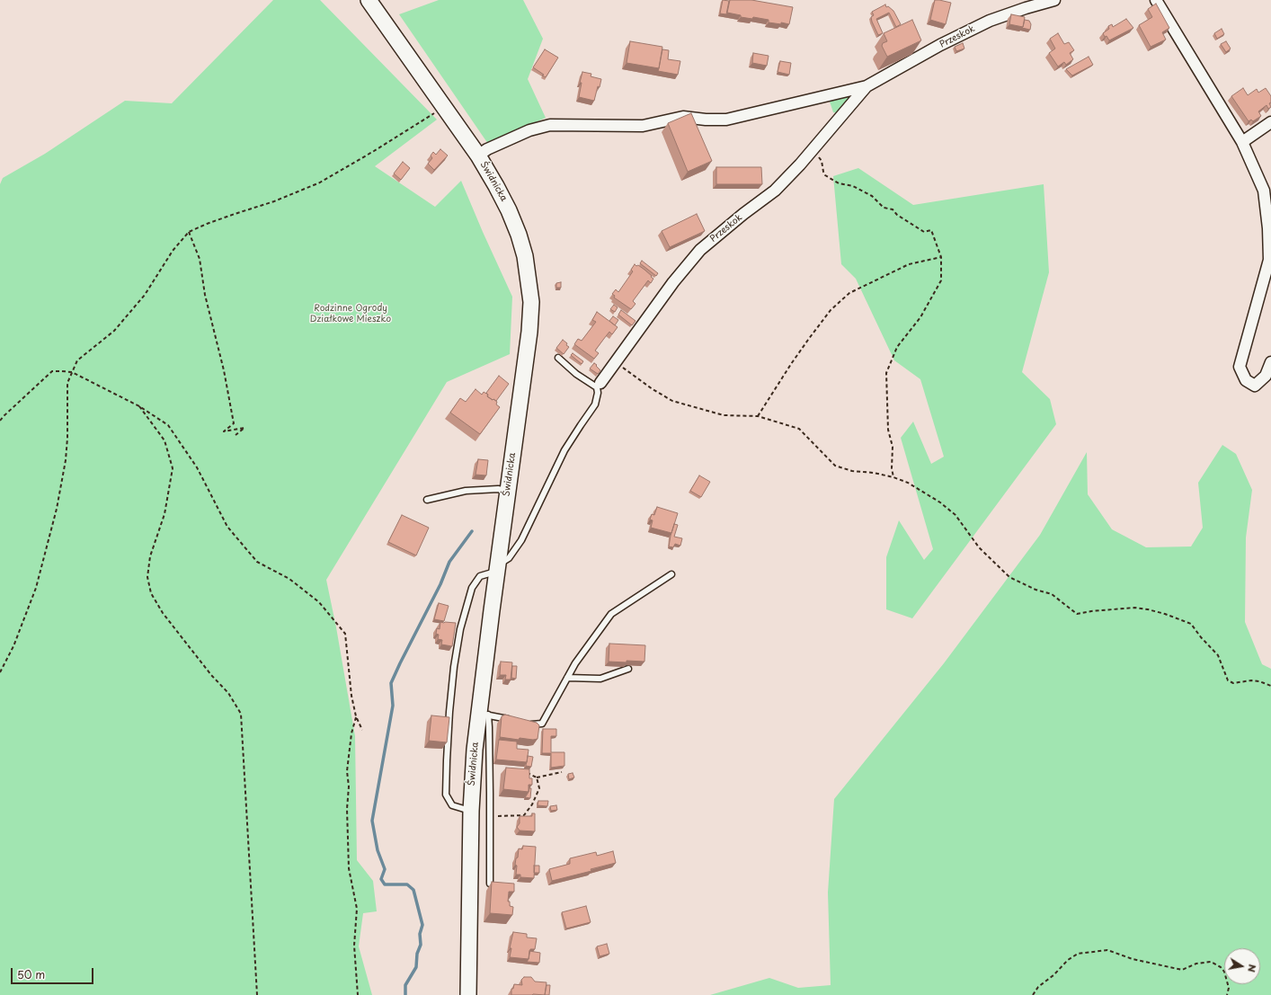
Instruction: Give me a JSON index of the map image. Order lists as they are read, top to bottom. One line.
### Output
{"streets":{"main road":["Świdnicka"],"street":["Przeskok"]},"crossings":[["Przeskok","Świdnicka"]],"parks":["Rodzinne Ogrody Działkowe Mieszko"],"scale_bar":"50 m","north":"right"}
